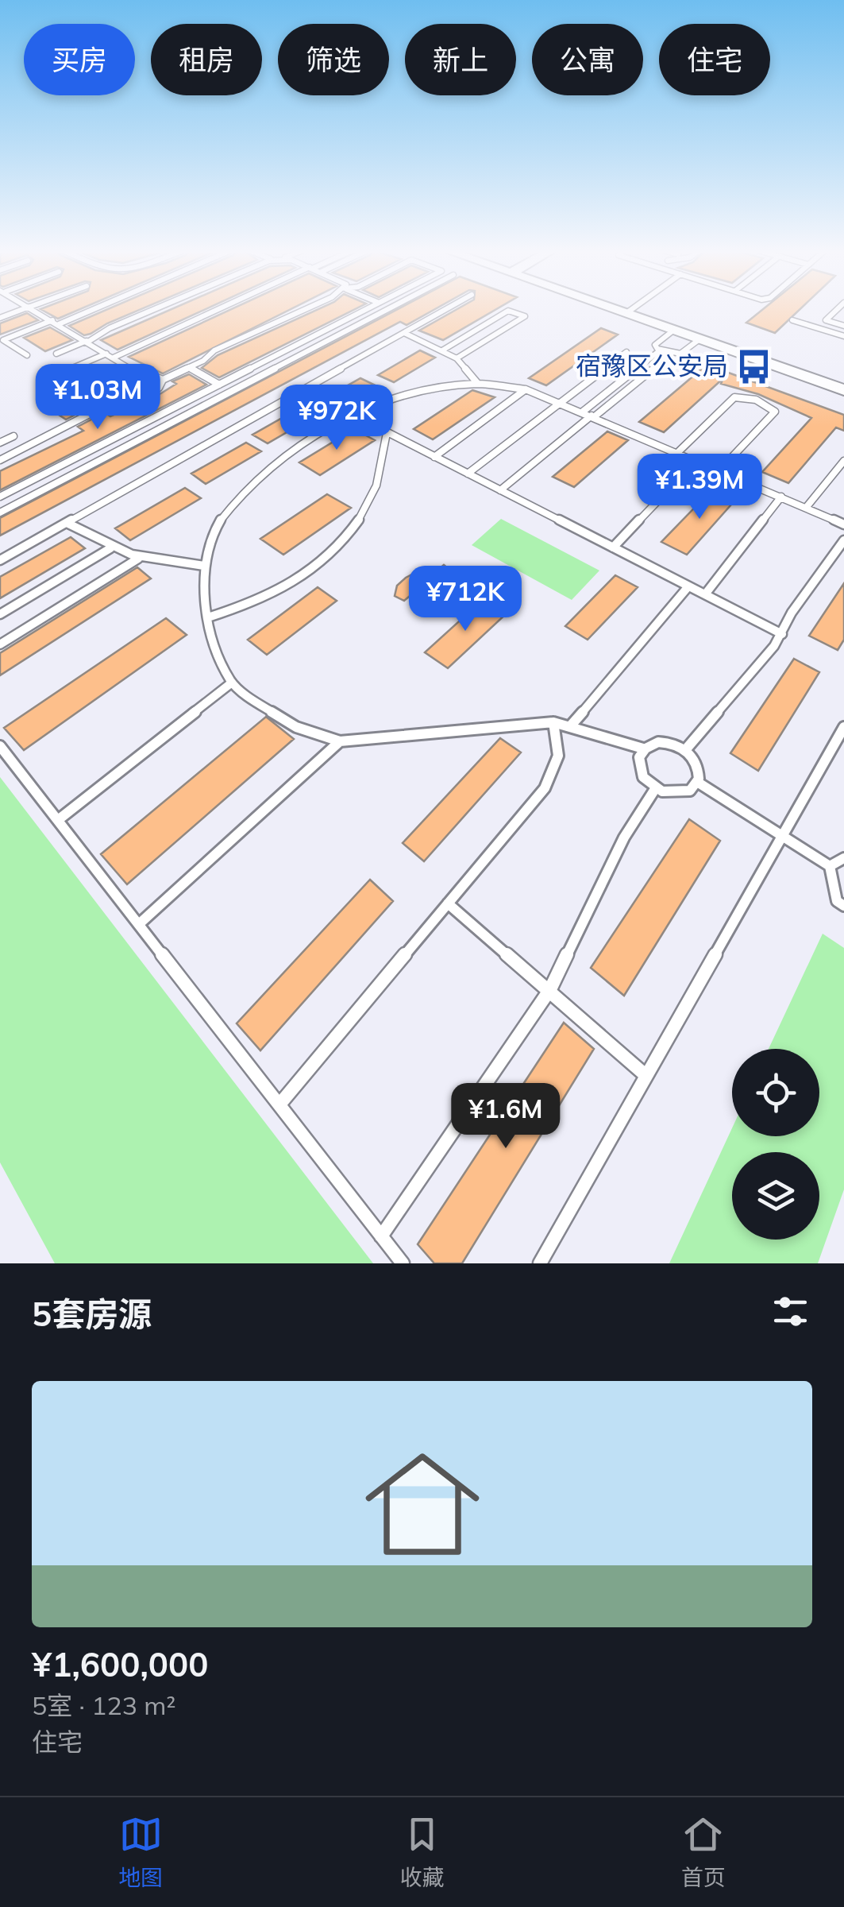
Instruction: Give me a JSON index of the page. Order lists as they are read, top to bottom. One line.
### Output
{"places":{"bus stop":["宿豫区公安局"]},"page":{"chip":["买房","租房","筛选","新上","公寓","住宅"],"price":["¥1.03M","¥972K","¥1.39M","¥712K","¥1.6M"],"heading":"5套房源","list":[{"name":"¥1,600,000","note":"5室 · 123 m² · 住宅"}],"tabs":["地图","收藏","首页"]}}
